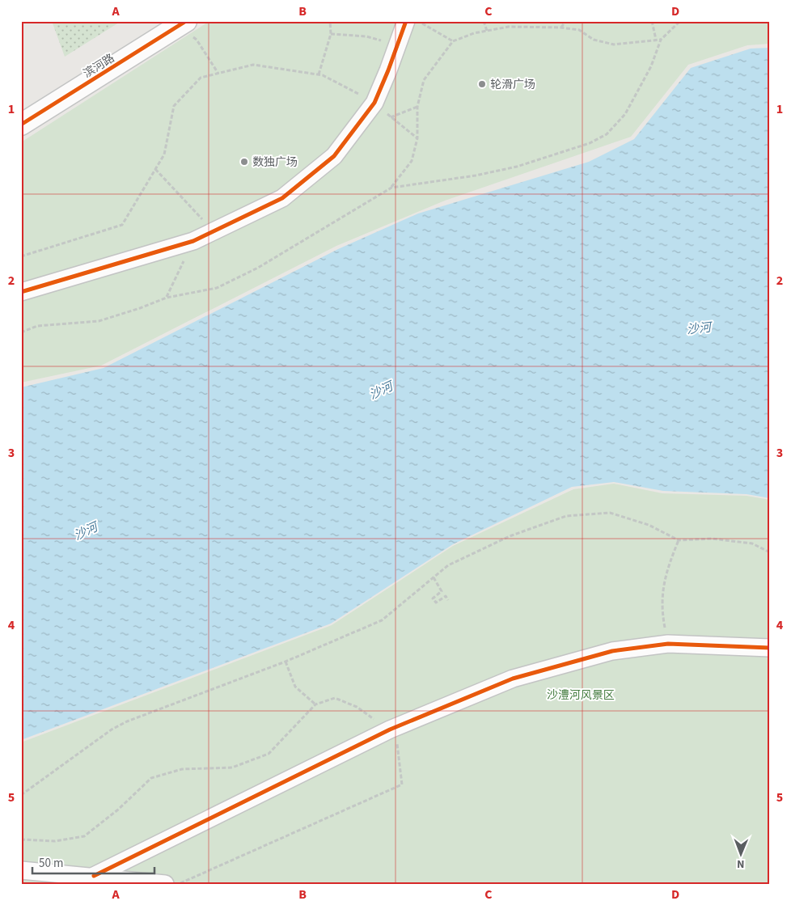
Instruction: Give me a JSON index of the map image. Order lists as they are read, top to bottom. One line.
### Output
{"streets":{"street":["滨河路"]},"water":["沙河"],"parks":["沙澧河风景区"],"places":["轮滑广场","数独广场"],"scale_bar":"50 m","north":"bottom","grid":{"columns":["A","B","C","D"],"rows":["1","2","3","4","5"]}}
